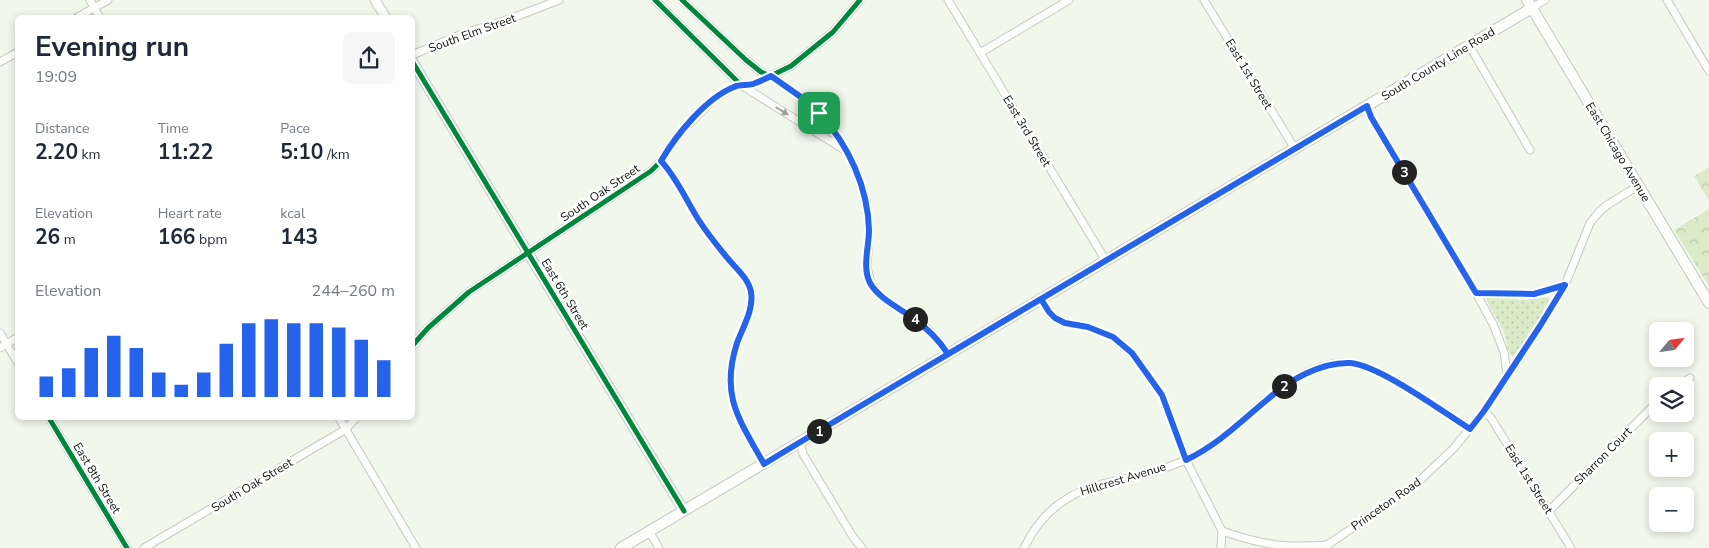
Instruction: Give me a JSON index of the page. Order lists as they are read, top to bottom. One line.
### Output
{"streets":{"main road":["South County Line Road","East Chicago Avenue"],"street":["South Elm Street","East 1st Street","East 3rd Street","South Oak Street","East 6th Street","Sharron Court","East 8th Street","Hillcrest Avenue","Princeton Road"]},"crossings":[["South County Line Road","East 1st Street"],["South County Line Road","East 3rd Street"],["South County Line Road","East Chicago Avenue"],["South County Line Road","East 6th Street"],["East 1st Street","Sharron Court"],["East 1st Street","Princeton Road"],["East Chicago Avenue","Princeton Road"],["South Oak Street","East 6th Street"],["Hillcrest Avenue","Princeton Road"]],"north":"top right","page":{"heading":["Evening run","19:09"],"stats":[["Distance","2.20 km"],["Time","11:22"],["Pace","5:10 /km"],["Elevation","26 m"],["Heart rate","166 bpm"],["kcal","143"]],"pins":["3","4","2","1"],"chart":["Elevation","244–260 m"],"map_buttons":["+","−"]}}
